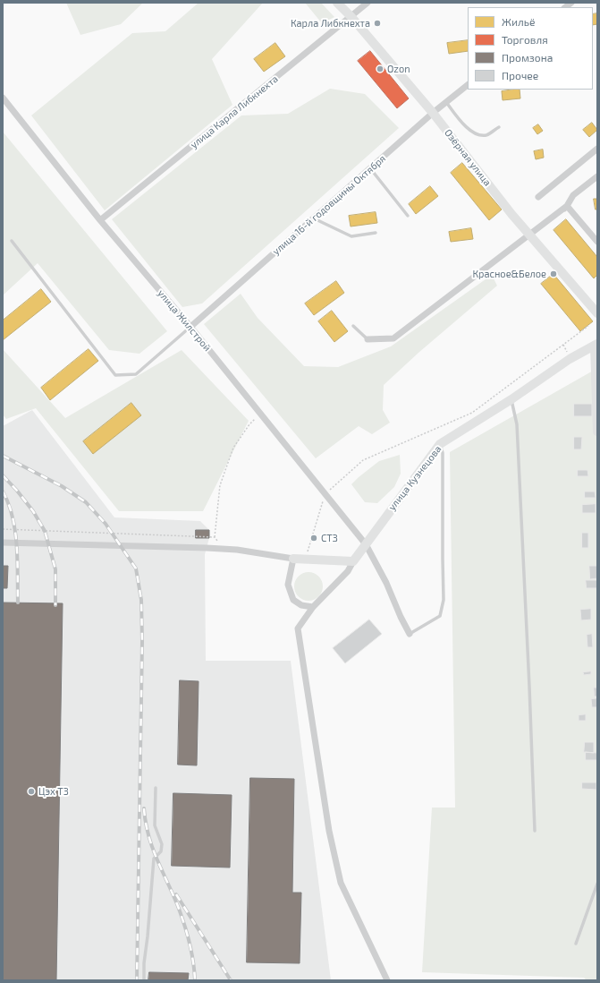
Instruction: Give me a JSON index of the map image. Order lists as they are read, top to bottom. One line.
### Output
{"streets":{"street":["улица Карла Либкнехта","Озёрная улица","улица 16-й годовщины Октября","улица Жилстрой","улица Кузнецова"]},"crossings":[["улица Карла Либкнехта","Озёрная улица"],["улица Карла Либкнехта","улица Жилстрой"],["Озёрная улица","улица 16-й годовщины Октября"],["улица 16-й годовщины Октября","улица Жилстрой"],["улица Жилстрой","улица Кузнецова"]],"places":["Карла Либкнехта","Ozon","Красное&Белое","СТЗ","Цэх Т3"],"legend":["Жильё","Торговля","Промзона","Прочее"]}
